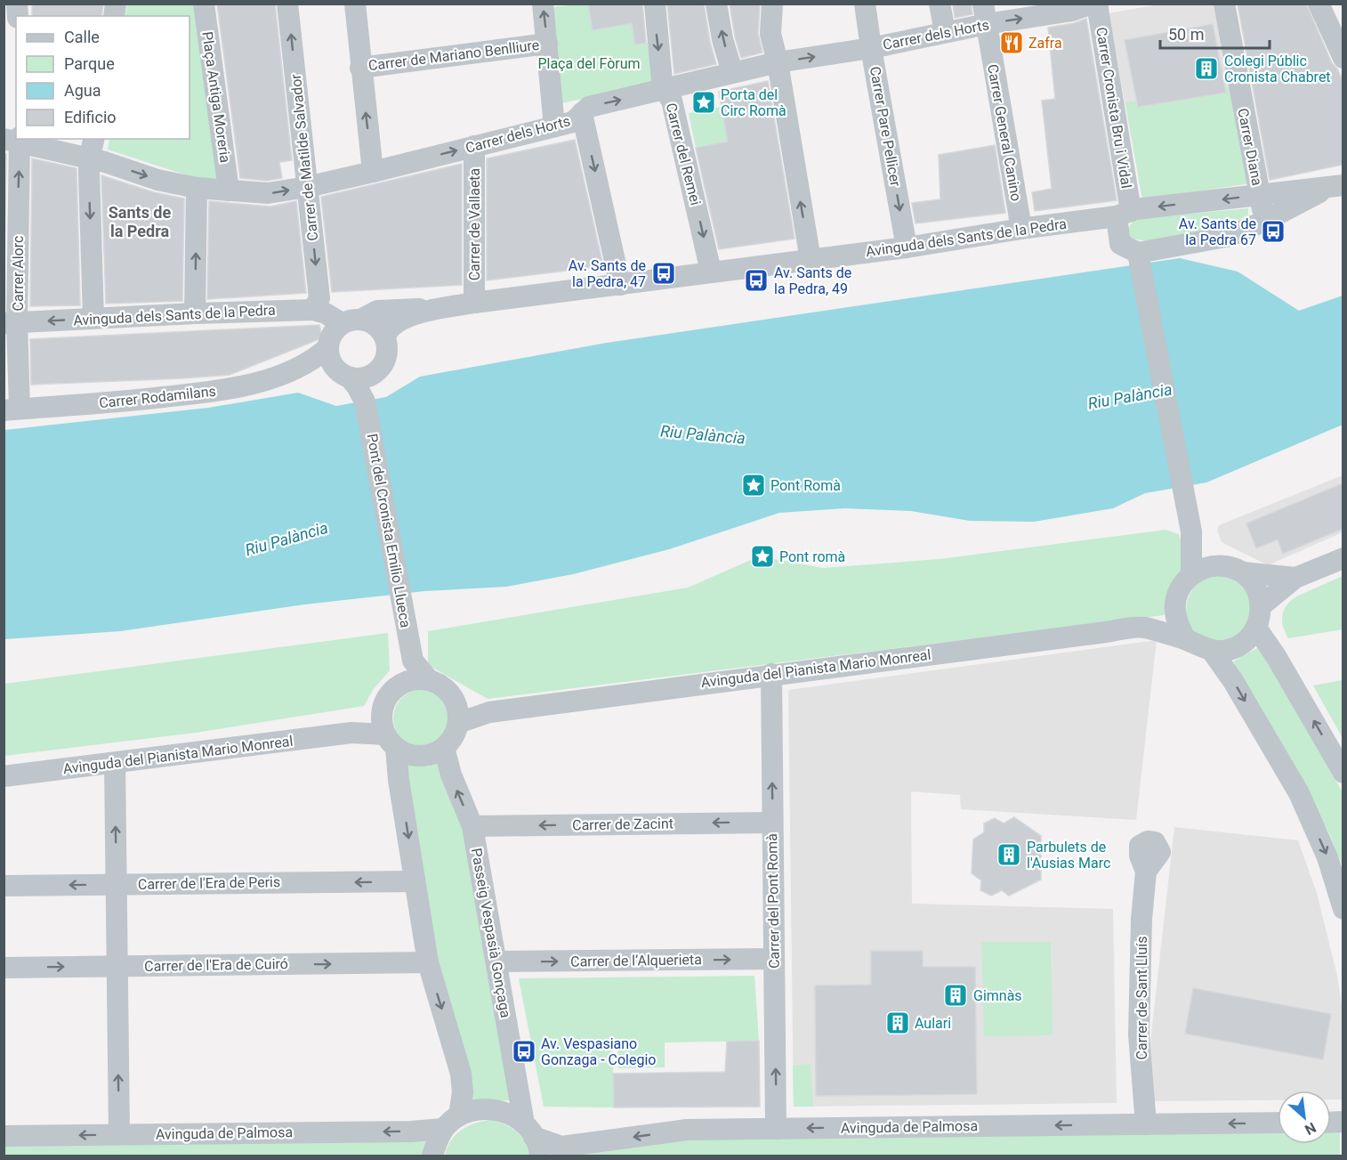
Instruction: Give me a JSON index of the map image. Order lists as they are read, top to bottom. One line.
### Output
{"streets":{"street":["Carrer dels Horts","Carrer de Mariano Benlliure","Plaça Antiga Moreria","Carrer Cronista Bru i Vidal","Carrer Pare Pellicer","Carrer General Canino","Carrer Diana","Carrer del Remei","Carrer de Matilde Salvador","Carrer de Vallaeta","Avinguda dels Sants de la Pedra","Carrer Alorc","Carrer Rodamilans","Pont del Cronista Emilio Llueca","Avinguda del Pianista Mario Monreal","Carrer de Zacint","Carrer de l'Era de Peris","Carrer del Pont Romà","Passeig Vespasià Gonçaga","Carrer de l’Alquerieta","Carrer de l'Era de Cuiró","Carrer de Sant Lluís","Avinguda de Palmosa"]},"crossings":[["Carrer dels Horts","Plaça Antiga Moreria"],["Carrer dels Horts","Carrer Cronista Bru i Vidal"],["Carrer dels Horts","Carrer Pare Pellicer"],["Carrer dels Horts","Carrer General Canino"],["Carrer dels Horts","Carrer del Remei"],["Carrer dels Horts","Carrer de Matilde Salvador"],["Carrer dels Horts","Carrer de Vallaeta"],["Carrer dels Horts","Carrer Alorc"],["Carrer Cronista Bru i Vidal","Avinguda dels Sants de la Pedra"],["Carrer Pare Pellicer","Avinguda dels Sants de la Pedra"],["Carrer General Canino","Avinguda dels Sants de la Pedra"],["Carrer Diana","Avinguda dels Sants de la Pedra"],["Carrer del Remei","Avinguda dels Sants de la Pedra"],["Carrer de Matilde Salvador","Avinguda dels Sants de la Pedra"],["Carrer de Vallaeta","Avinguda dels Sants de la Pedra"],["Avinguda dels Sants de la Pedra","Carrer Alorc"],["Avinguda dels Sants de la Pedra","Carrer Rodamilans"],["Avinguda dels Sants de la Pedra","Pont del Cronista Emilio Llueca"],["Carrer Alorc","Carrer Rodamilans"],["Carrer Rodamilans","Pont del Cronista Emilio Llueca"],["Pont del Cronista Emilio Llueca","Avinguda del Pianista Mario Monreal"],["Pont del Cronista Emilio Llueca","Passeig Vespasià Gonçaga"],["Avinguda del Pianista Mario Monreal","Carrer del Pont Romà"],["Avinguda del Pianista Mario Monreal","Passeig Vespasià Gonçaga"],["Carrer de Zacint","Carrer del Pont Romà"],["Carrer de Zacint","Passeig Vespasià Gonçaga"],["Carrer del Pont Romà","Carrer de l’Alquerieta"],["Carrer del Pont Romà","Avinguda de Palmosa"],["Passeig Vespasià Gonçaga","Carrer de l’Alquerieta"],["Passeig Vespasià Gonçaga","Avinguda de Palmosa"],["Carrer de Sant Lluís","Avinguda de Palmosa"]],"one_way":["Carrer dels Horts","Carrer de Zacint","Carrer de l'Era de Peris","Carrer del Pont Romà","Carrer de l’Alquerieta","Carrer de l'Era de Cuiró","Avinguda de Palmosa"],"districts":["Sants de la Pedra"],"water":["Riu Palància"],"parks":["Plaça del Fòrum"],"places":{"restaurant":["Zafra"],"building":["Colegi Públic Cronista Chabret","Parbulets de l'Ausias Marc","Gimnàs","Aulari"],"place":["Porta del Circ Romà","Pont Romà","Pont romà"],"bus stop":["Av. Sants de la Pedra 67","Av. Sants de la Pedra, 47","Av. Sants de la Pedra, 49","Av. Vespasiano Gonzaga - Colegio"]},"legend":["Calle","Parque","Agua","Edificio"],"scale_bar":"50 m","north":"bottom right"}
